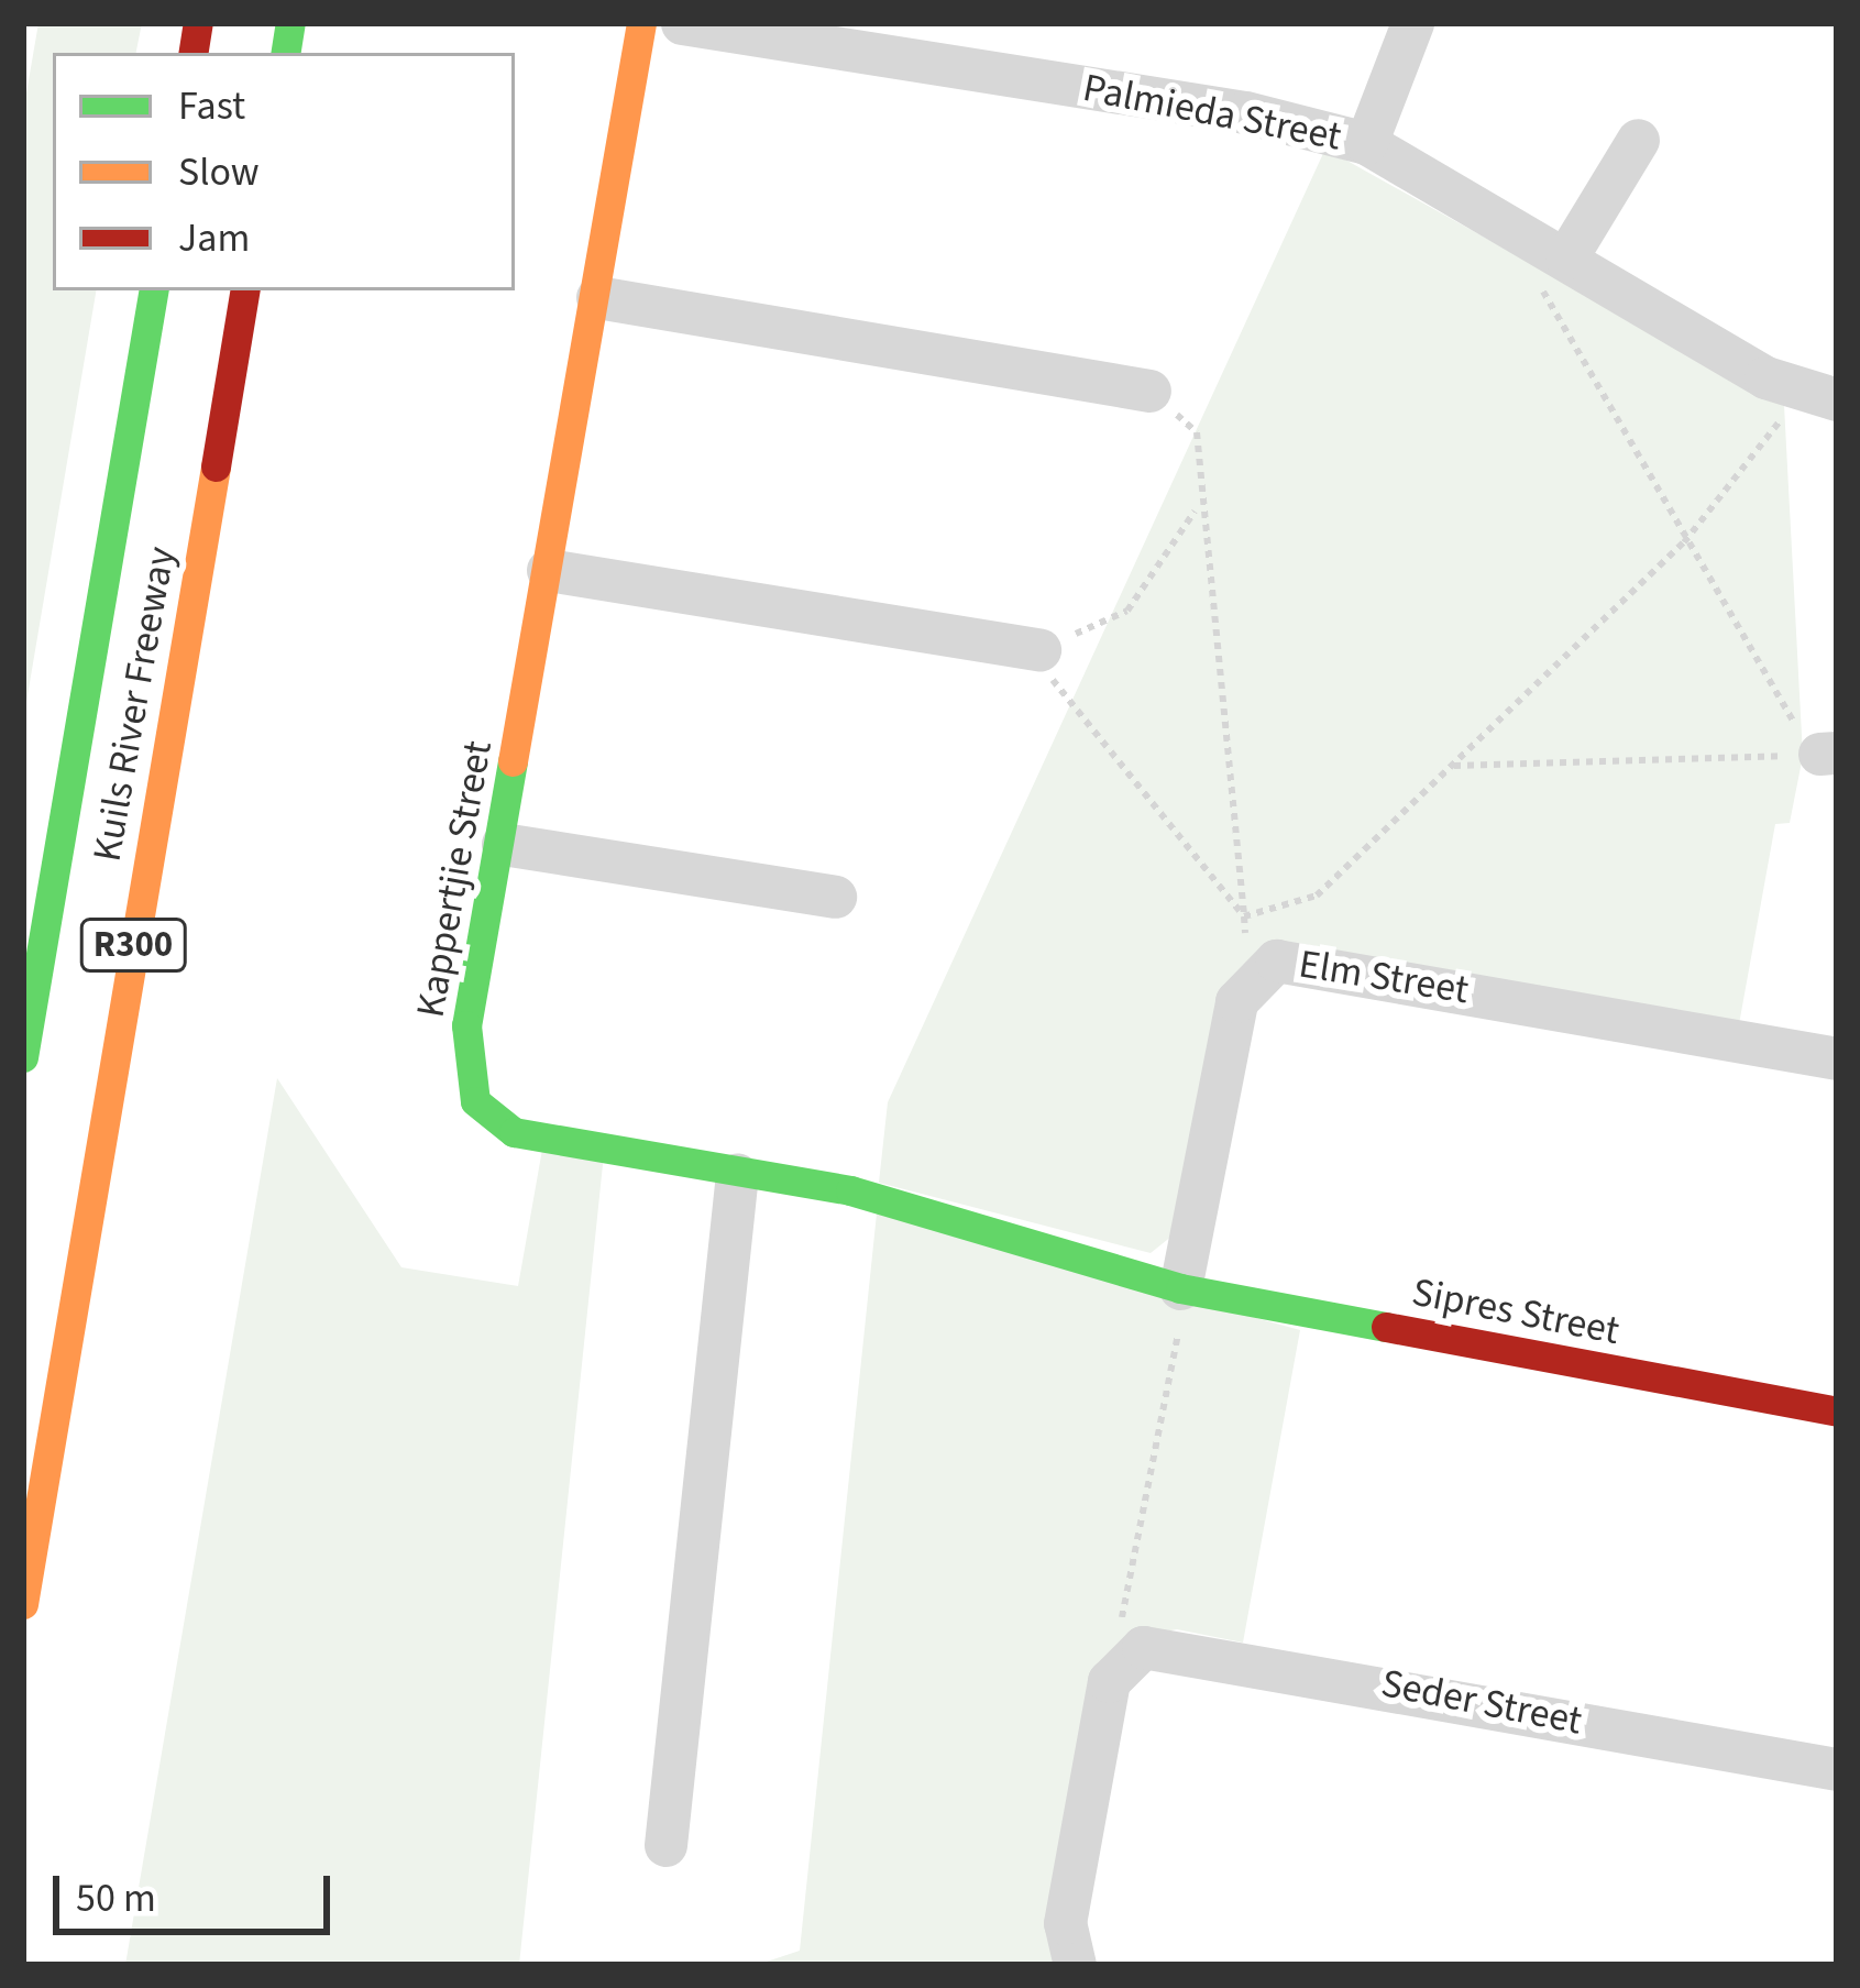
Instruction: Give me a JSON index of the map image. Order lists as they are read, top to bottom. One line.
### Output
{"streets":{"main road":["Kuils River Freeway","Kappertjie Street","R300","Sipres Street"],"street":["Palmieda Street","Elm Street","Seder Street"]},"crossings":[["Kappertjie Street","Elm Street"],["Kappertjie Street","Sipres Street"],["Elm Street","Sipres Street"]],"legend":["Fast","Slow","Jam"],"scale_bar":"50 m"}
